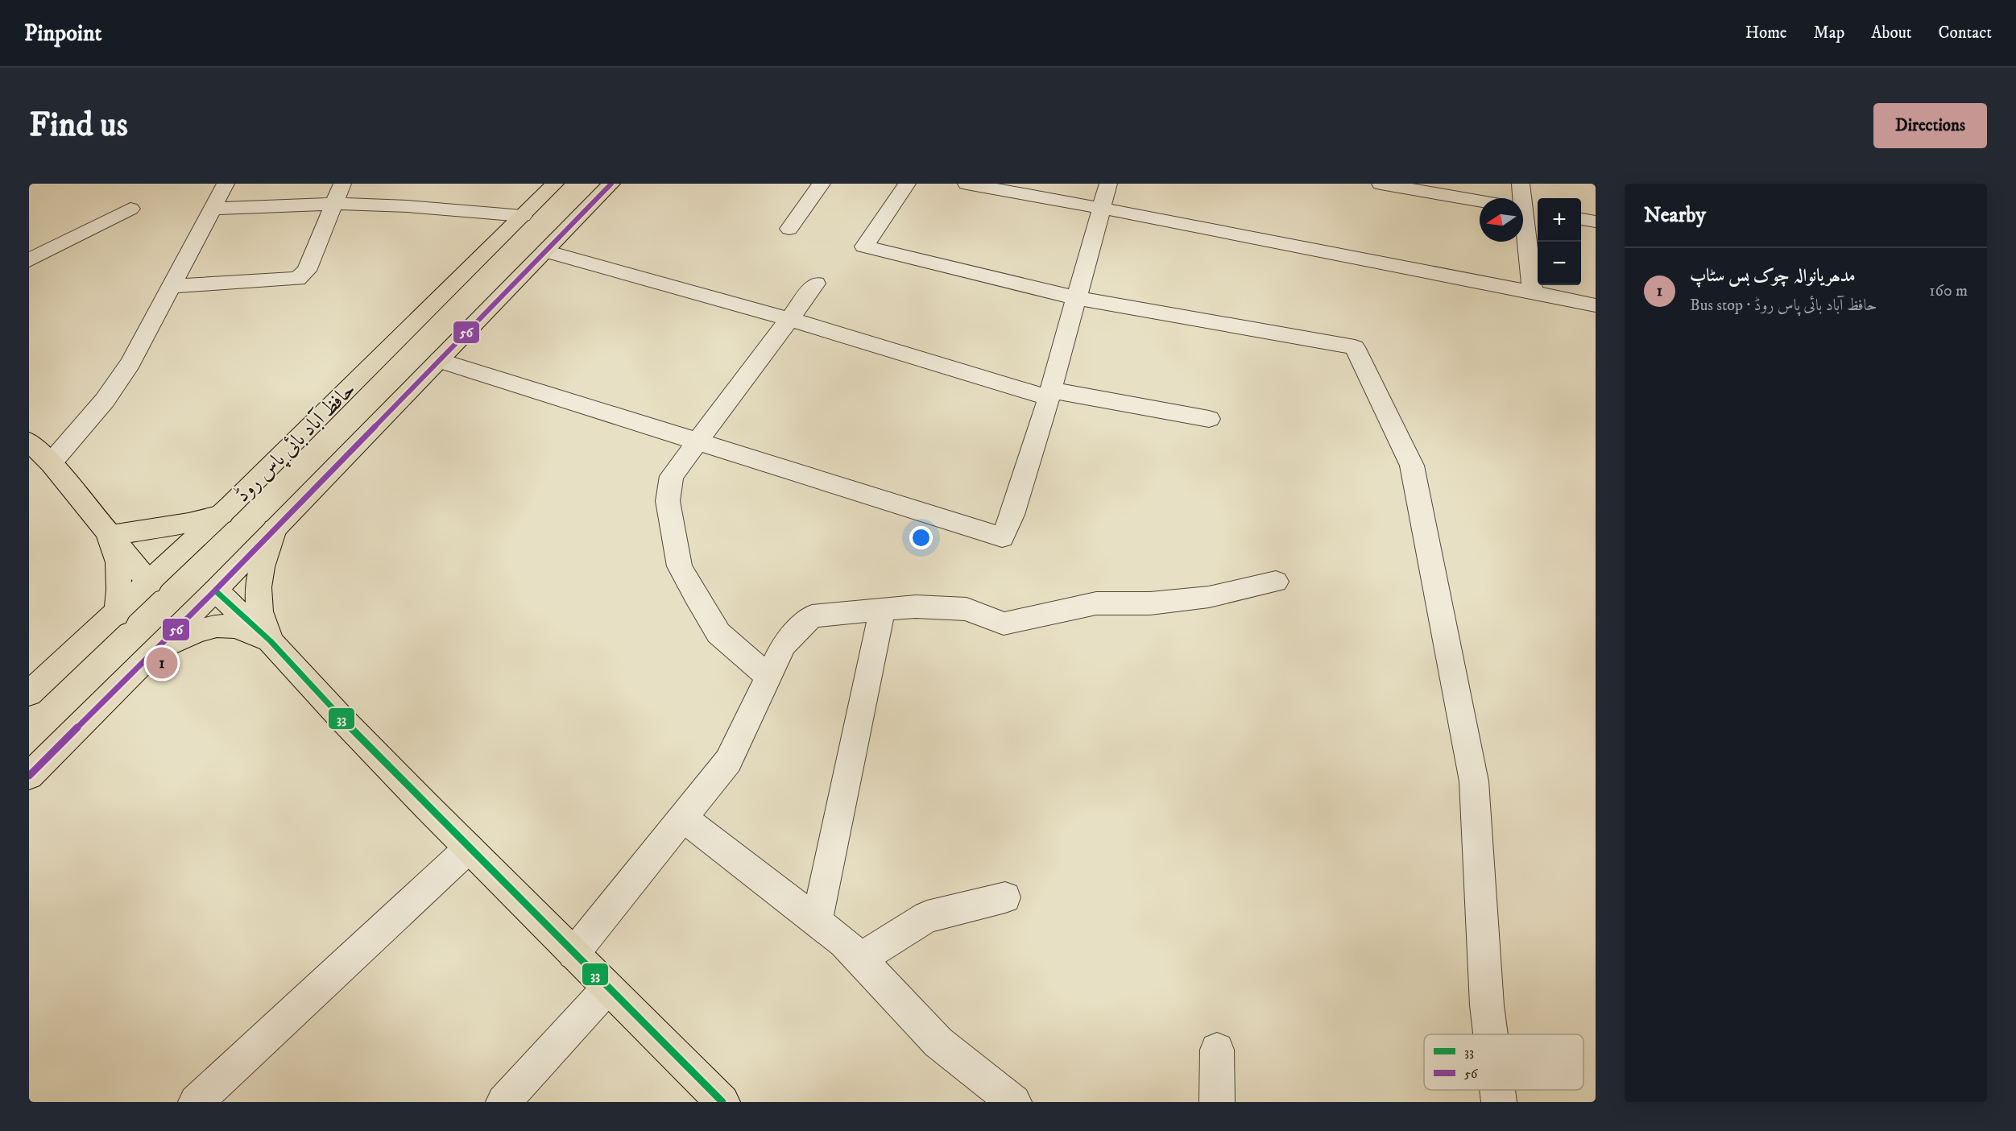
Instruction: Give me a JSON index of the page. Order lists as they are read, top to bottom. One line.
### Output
{"streets":{"main road":["حافظ آباد بائی پاس روڈ"]},"lines":["transit line 56","transit line 33"],"legend":["33","56"],"north":"left","page":{"header":"Pinpoint","nav":["Home","Map","About","Contact"],"buttons":"Directions","title":"Find us","heading":"Nearby","map_buttons":["+","−"],"list":[{"mark":"1","name":"مدھریانوالہ چوک بس سٹاپ","note":"Bus stop · حافظ آباد بائی پاس روڈ","value":"160 m"}],"pins":"1"}}
